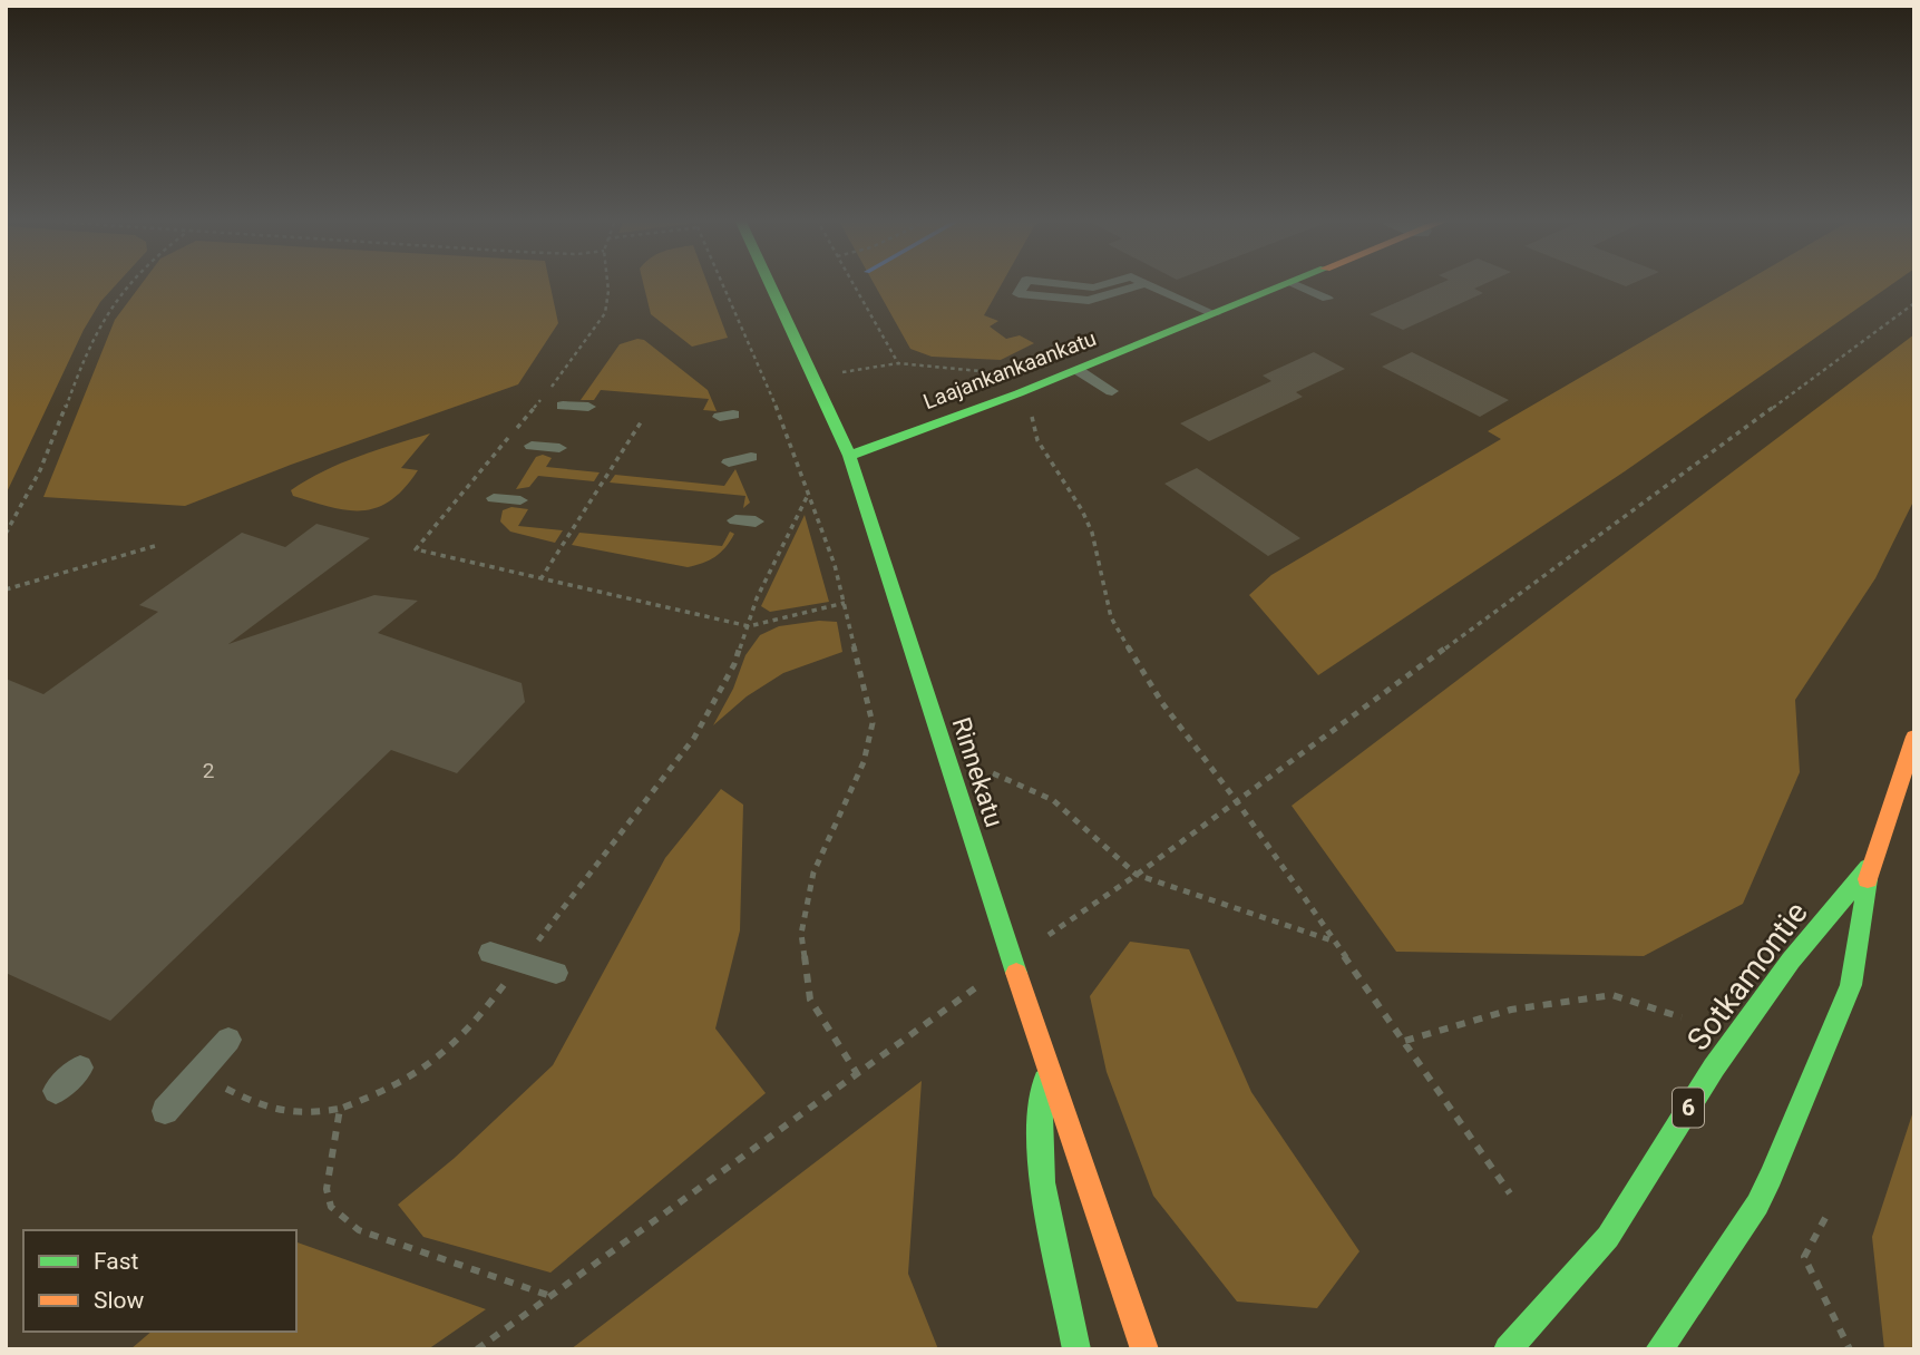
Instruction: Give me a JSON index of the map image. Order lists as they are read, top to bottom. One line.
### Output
{"streets":{"main road":["Laajankankaankatu","Rinnekatu","Sotkamontie","6"]},"crossings":[["Laajankankaankatu","Rinnekatu"]],"house_numbers":["2"],"legend":["Fast","Slow"]}
